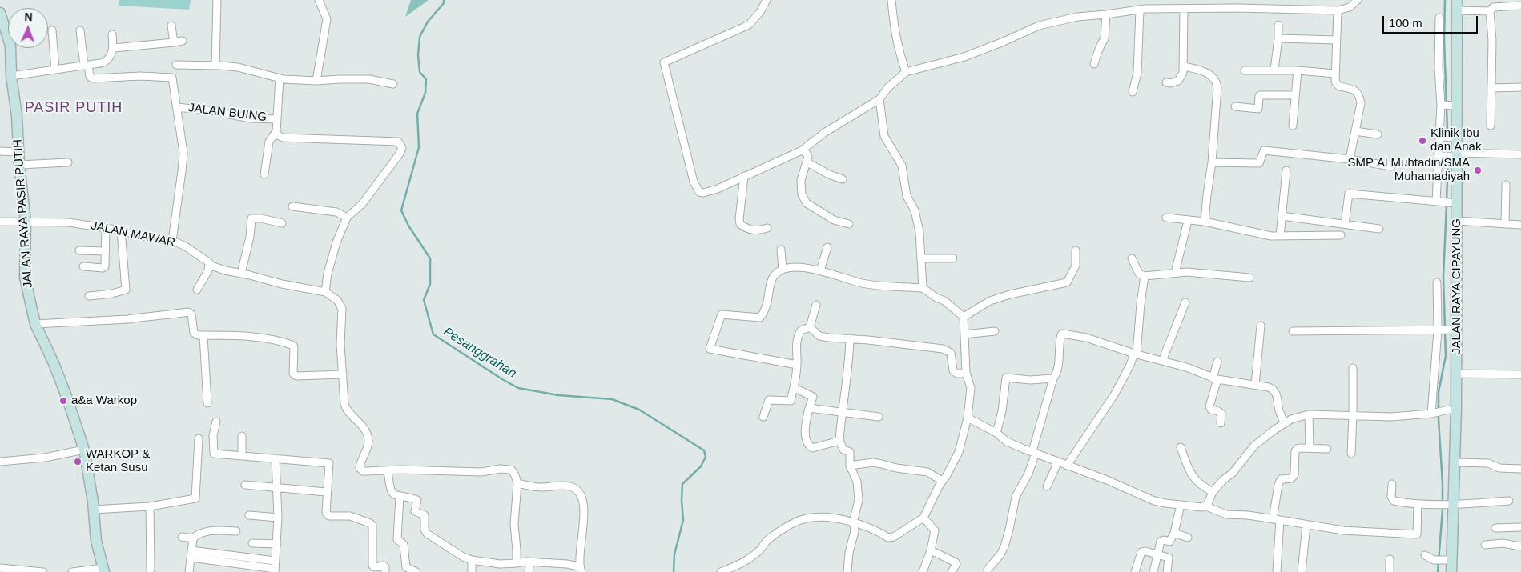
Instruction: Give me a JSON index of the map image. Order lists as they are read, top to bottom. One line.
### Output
{"streets":{"street":["JALAN BUING","JALAN RAYA PASIR PUTIH","JALAN MAWAR","JALAN RAYA CIPAYUNG"]},"crossings":[["JALAN RAYA PASIR PUTIH","JALAN MAWAR"]],"districts":["PASIR PUTIH"],"water":["Pesanggrahan"],"places":["Klinik Ibu dan Anak","SMP Al Muhtadin/SMA Muhamadiyah","a&a Warkop","WARKOP & Ketan Susu"],"scale_bar":"100 m","north":"top"}
